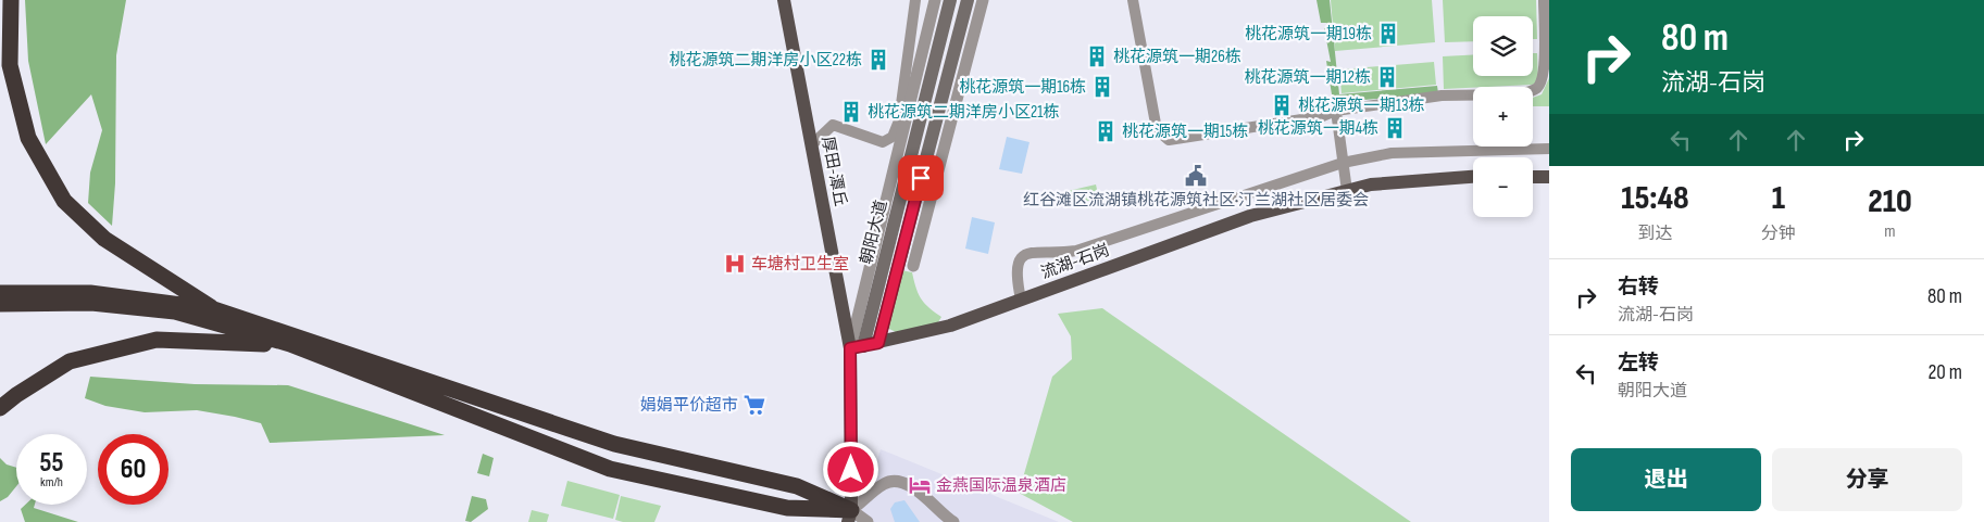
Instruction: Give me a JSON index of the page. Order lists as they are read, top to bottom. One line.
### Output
{"streets":{"main road":["厚田-潭丘","朝阳大道","流湖-石岗"]},"crossings":[["厚田-潭丘","朝阳大道"],["厚田-潭丘","流湖-石岗"],["朝阳大道","流湖-石岗"]],"places":{"building":["桃花源筑一期19栋","桃花源筑一期26栋","桃花源筑二期洋房小区22栋","桃花源筑一期12栋","桃花源筑一期16栋","桃花源筑一期13栋","桃花源筑二期洋房小区21栋","桃花源筑一期4栋","桃花源筑一期15栋"],"public building":["红谷滩区流湖镇桃花源筑社区·汀兰湖社区居委会"],"hospital":["车塘村卫生室"],"supermarket":["娟娟平价超市"],"hotel":["金燕国际温泉酒店"]},"page":{"turn":["80 m","流湖-石岗"],"map_buttons":["+","−"],"eta":["15:48","到达","1","分钟","210","m"],"list":[{"name":"右转","note":"流湖-石岗","value":"80 m"},{"name":"左转","note":"朝阳大道","value":"20 m"}],"speed":"55 km/h","limit":"60","buttons":["退出","分享"]}}
